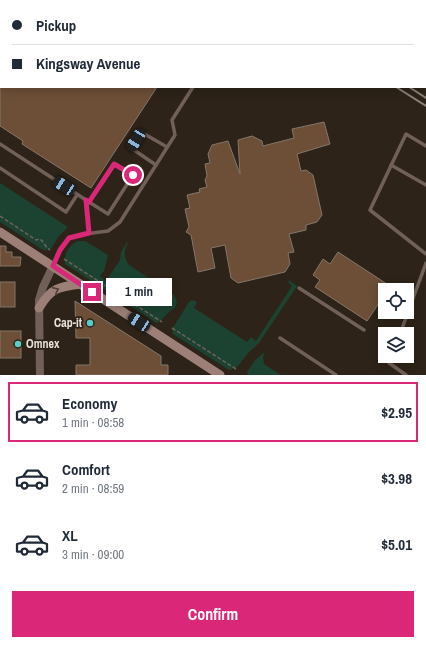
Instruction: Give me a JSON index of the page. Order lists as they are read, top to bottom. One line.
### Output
{"places":["Cap-it","Omnex"],"page":{"banner":["Pickup","Kingsway Avenue"],"bubble":"1 min","list":[{"name":"Economy","note":"1 min · 08:58","value":"$2.95"},{"name":"Comfort","note":"2 min · 08:59","value":"$3.98"},{"name":"XL","note":"3 min · 09:00","value":"$5.01"}],"buttons":"Confirm"}}
